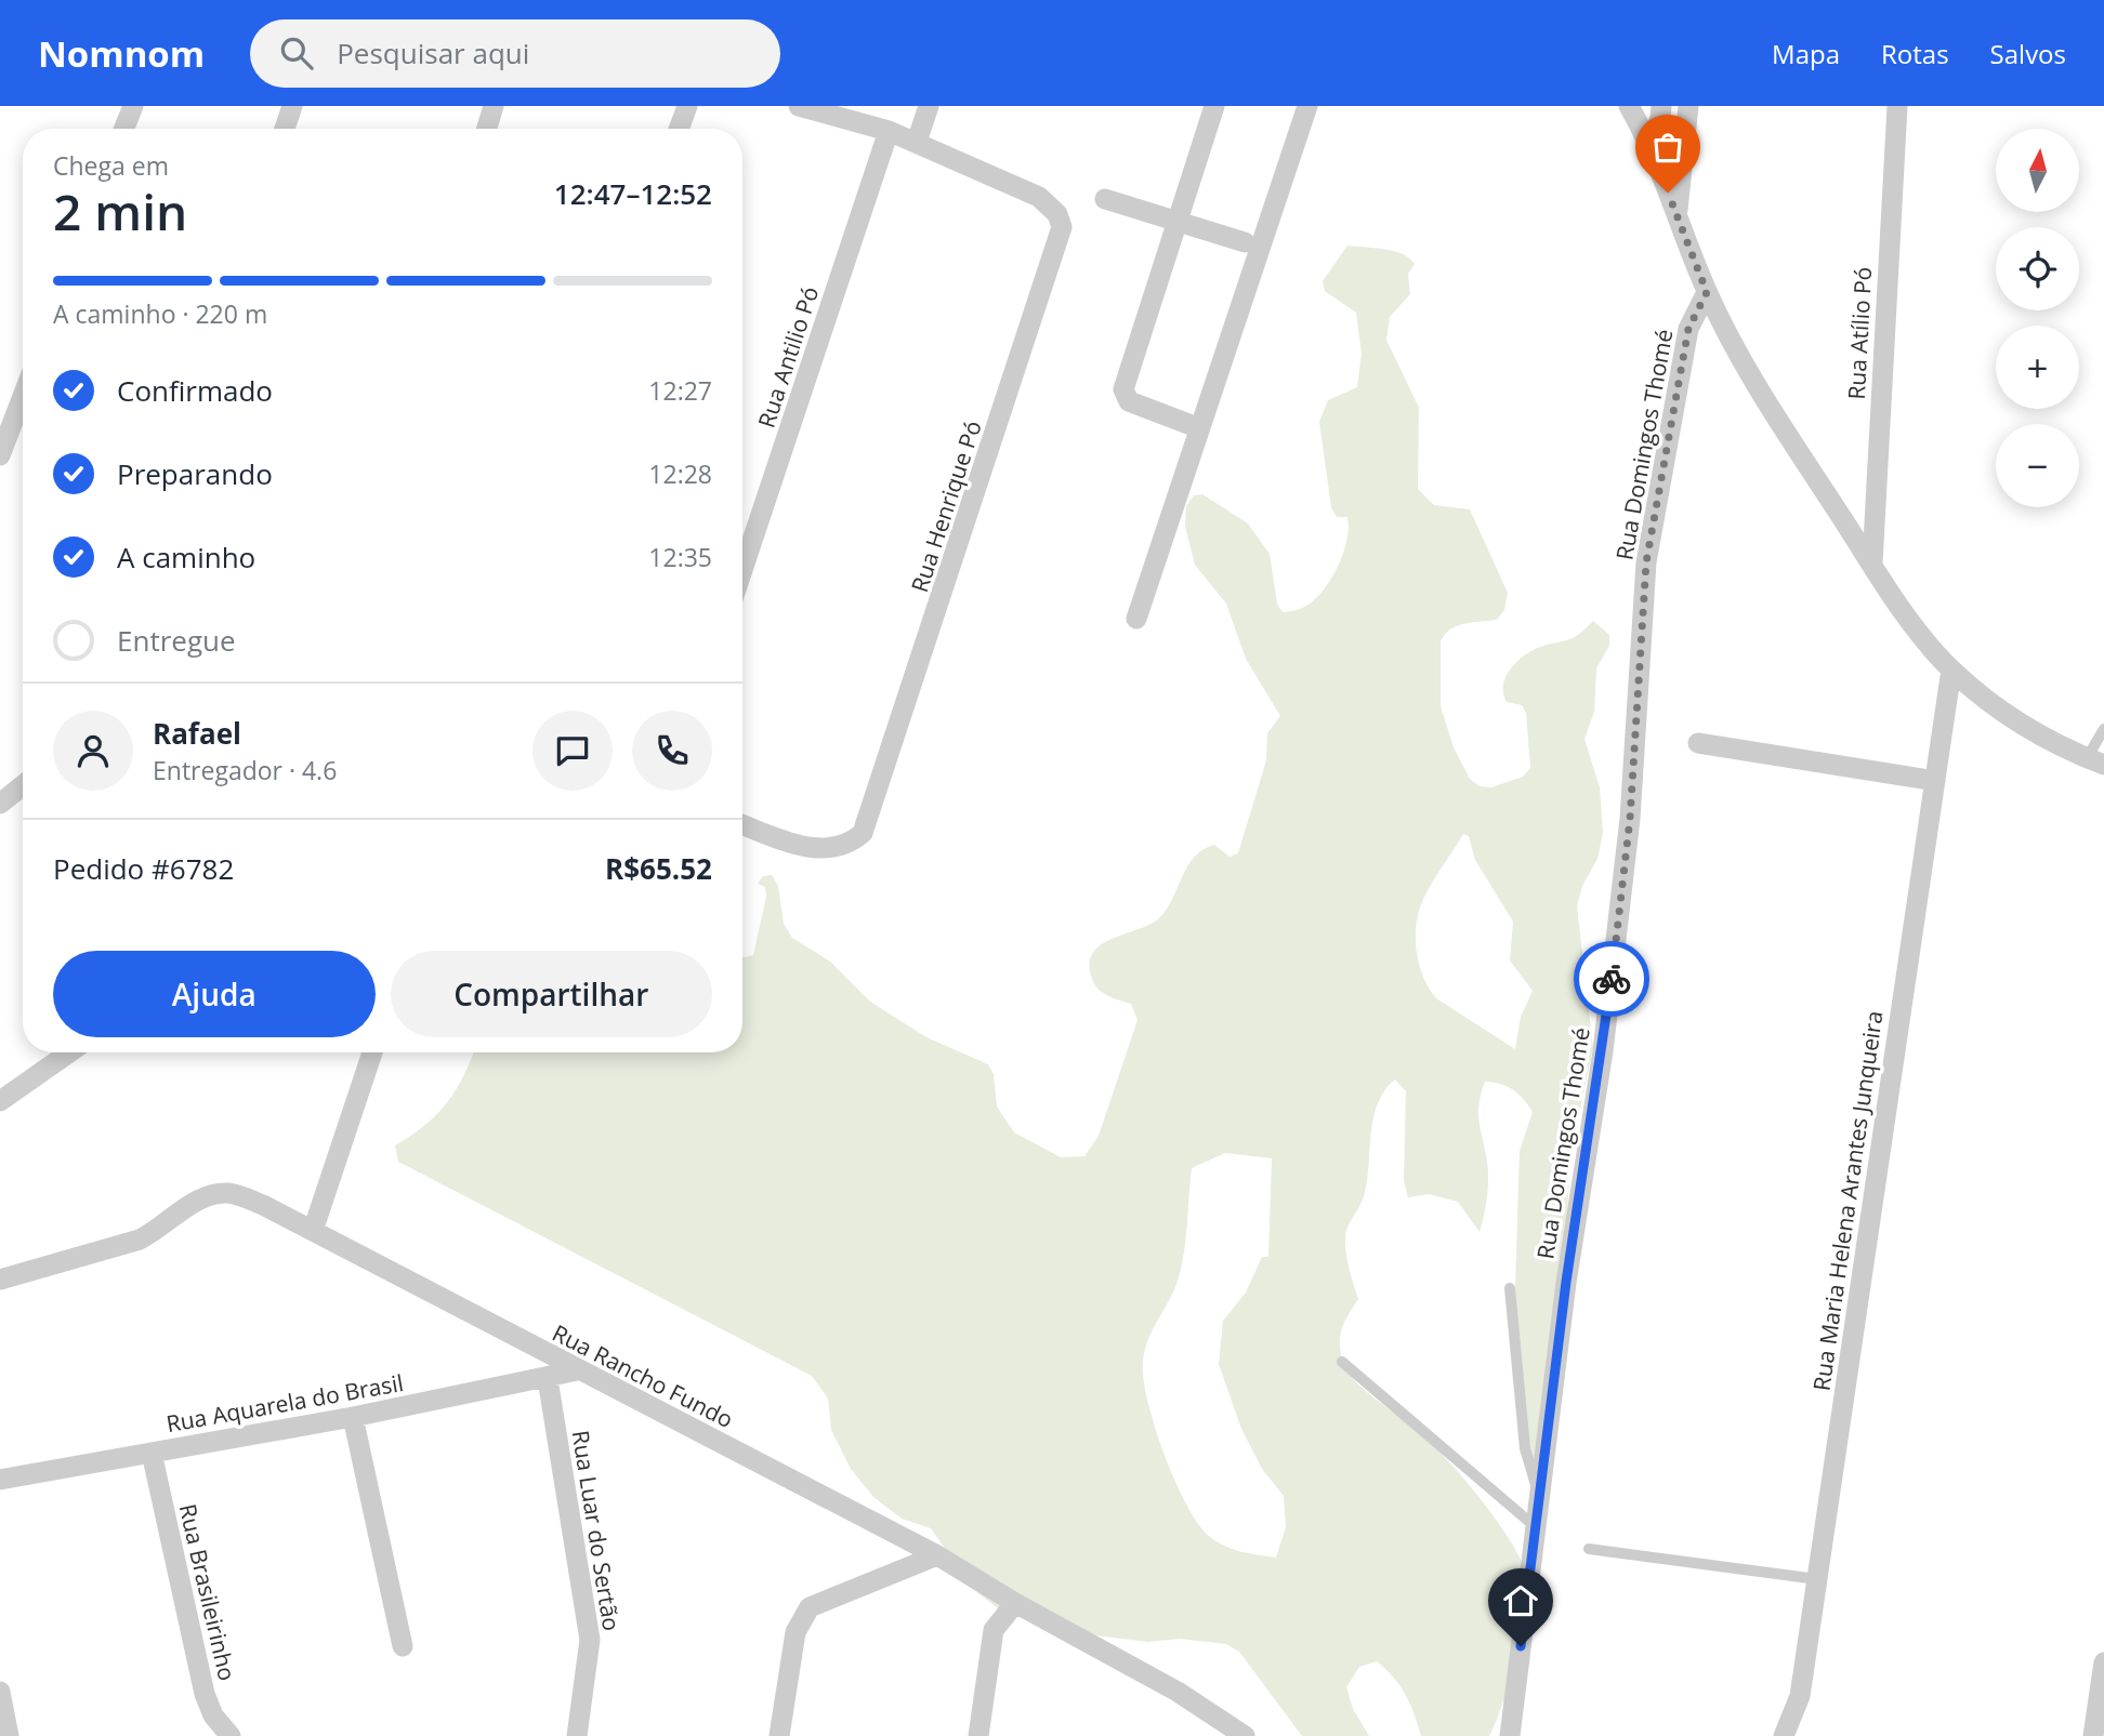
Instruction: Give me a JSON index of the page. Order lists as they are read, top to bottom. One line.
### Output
{"streets":{"street":["Rua Atílio Pó","Rua Antilio Pó","Rua Domingos Thomé","Rua Henrique Pó","Rua Maria Helena Arantes Junqueira","Rua Rancho Fundo","Rua Aquarela do Brasil","Rua Luar do Sertão","Rua Brasileirinho"]},"crossings":[["Rua Antilio Pó","Rua Henrique Pó"],["Rua Rancho Fundo","Rua Aquarela do Brasil"],["Rua Aquarela do Brasil","Rua Luar do Sertão"],["Rua Aquarela do Brasil","Rua Brasileirinho"]],"north":"top","page":{"header":"Nomnom","search":"Pesquisar aqui","nav":["Mapa","Rotas","Salvos"],"map_buttons":["+","−"],"heading":["2 min","Chega em","12:47–12:52"],"panel":["Rafael","Entregador · 4.6","Pedido #6782","R$65.52"],"bar":"A caminho · 220 m","list":[["Confirmado","12:27"],["Preparando","12:28"],["A caminho","12:35"],"Entregue"],"buttons":["Ajuda","Compartilhar"]}}
